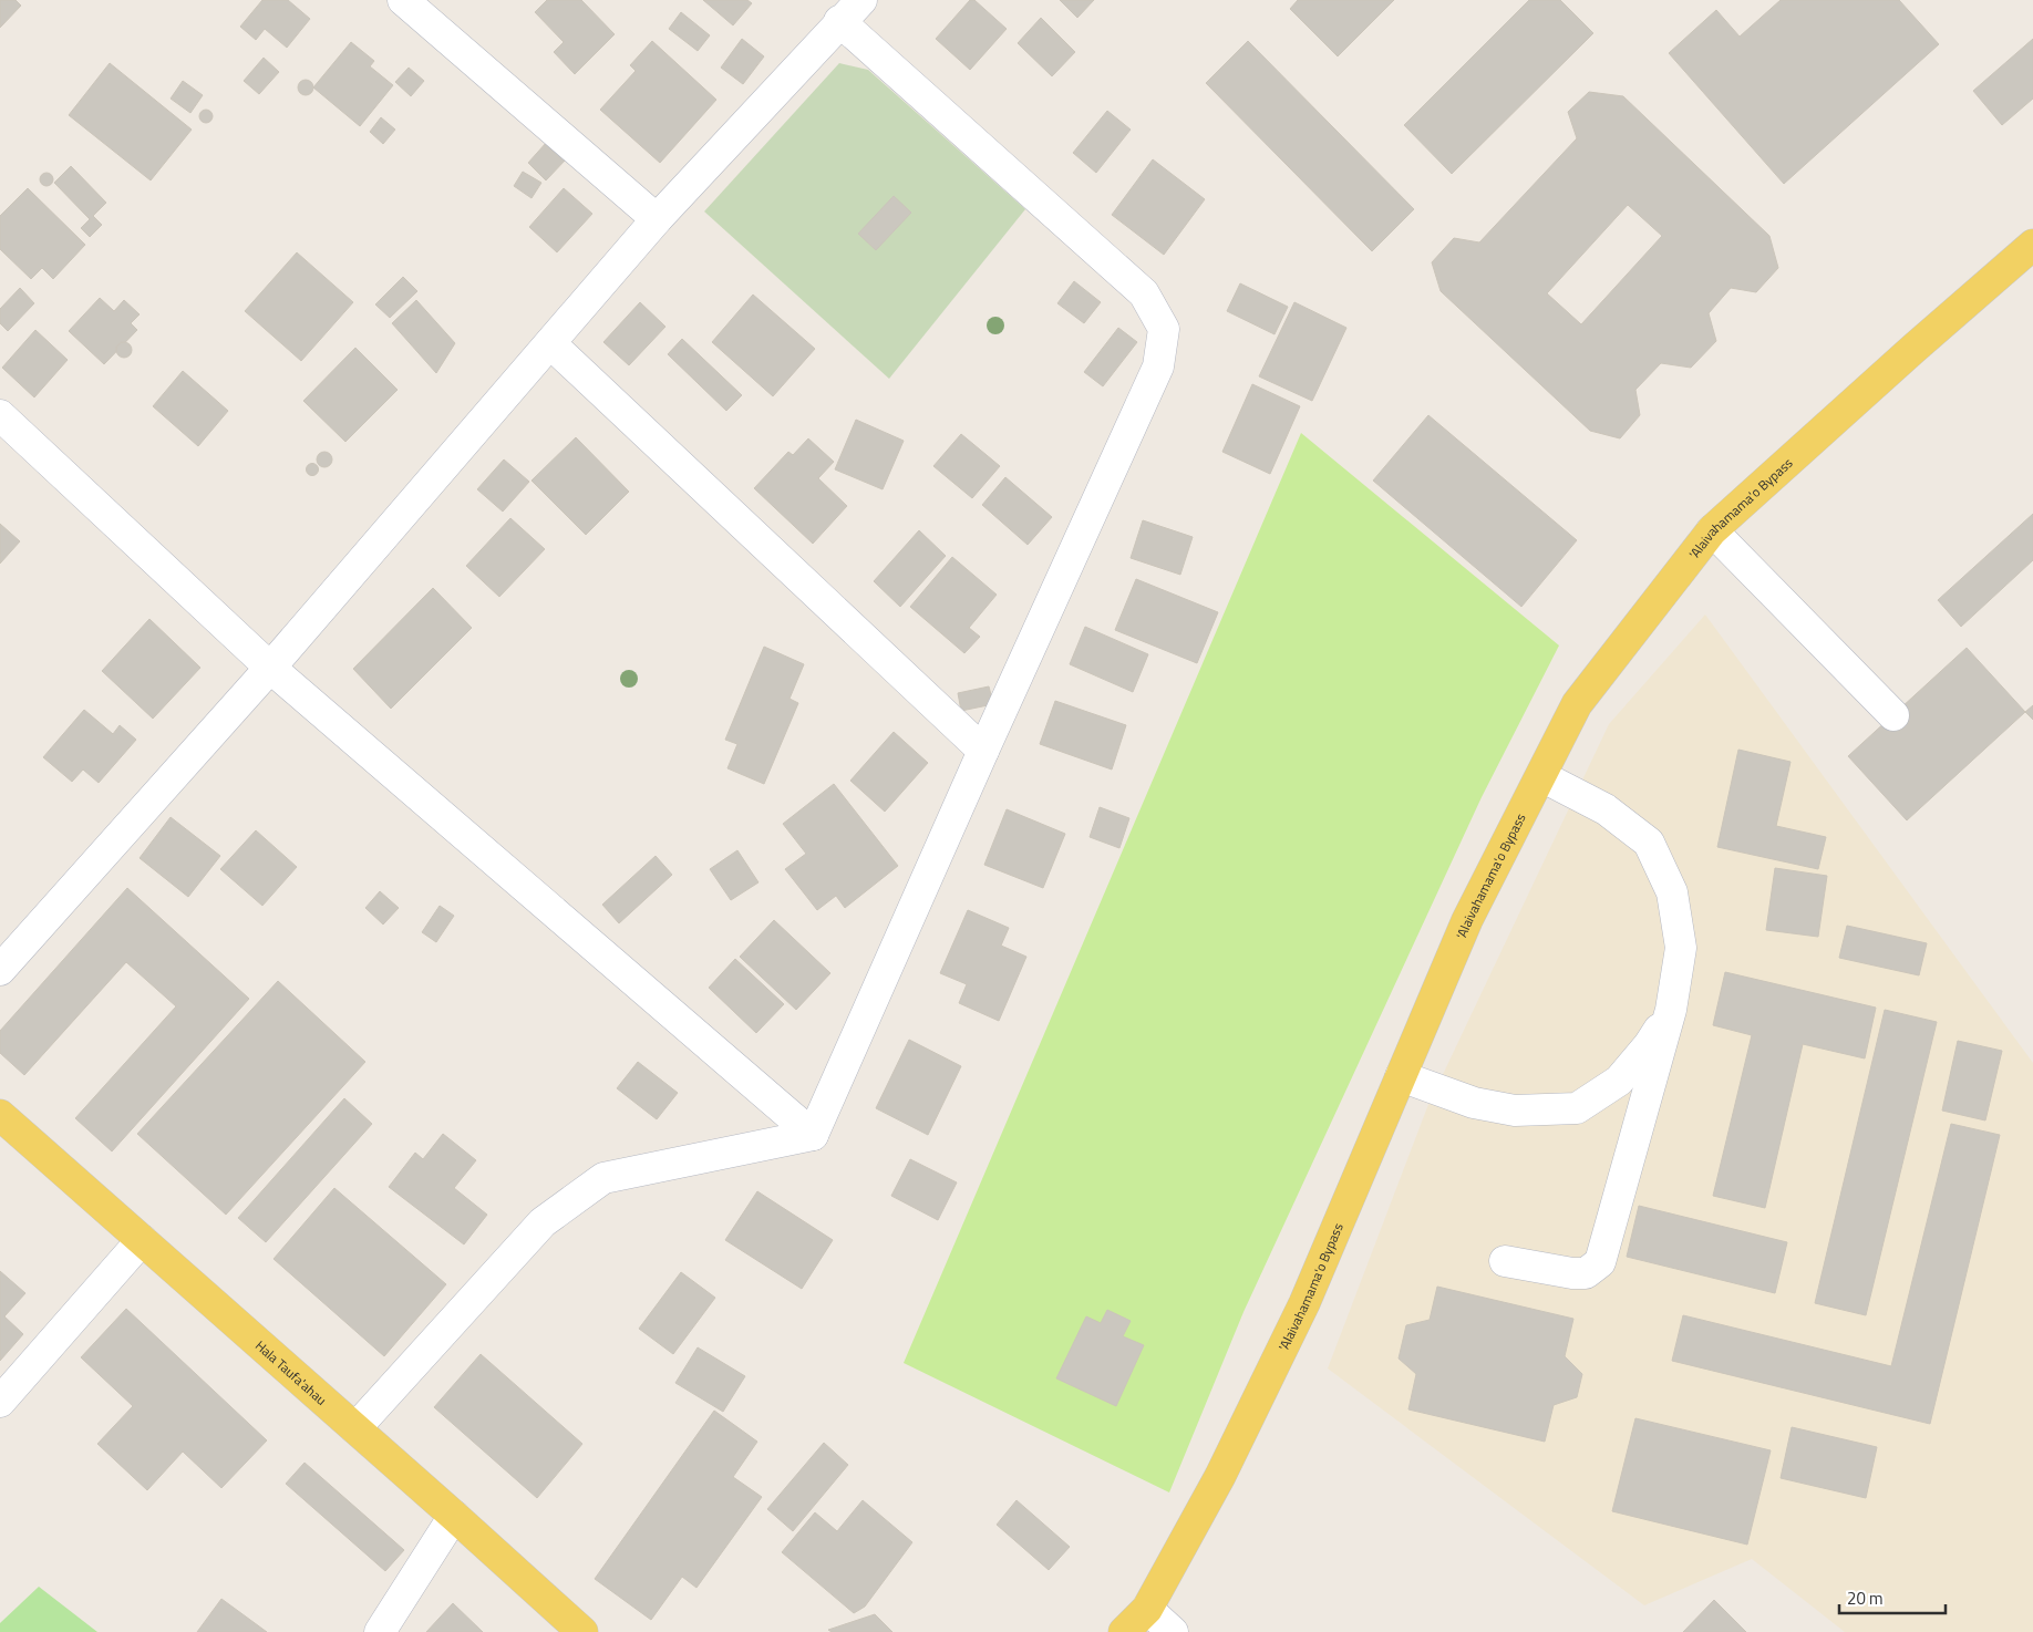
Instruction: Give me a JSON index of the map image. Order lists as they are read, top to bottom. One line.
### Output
{"streets":{"main road":["'Alaivahamama'o Bypass","Hala Taufa'ahau"]},"scale_bar":"20 m"}
